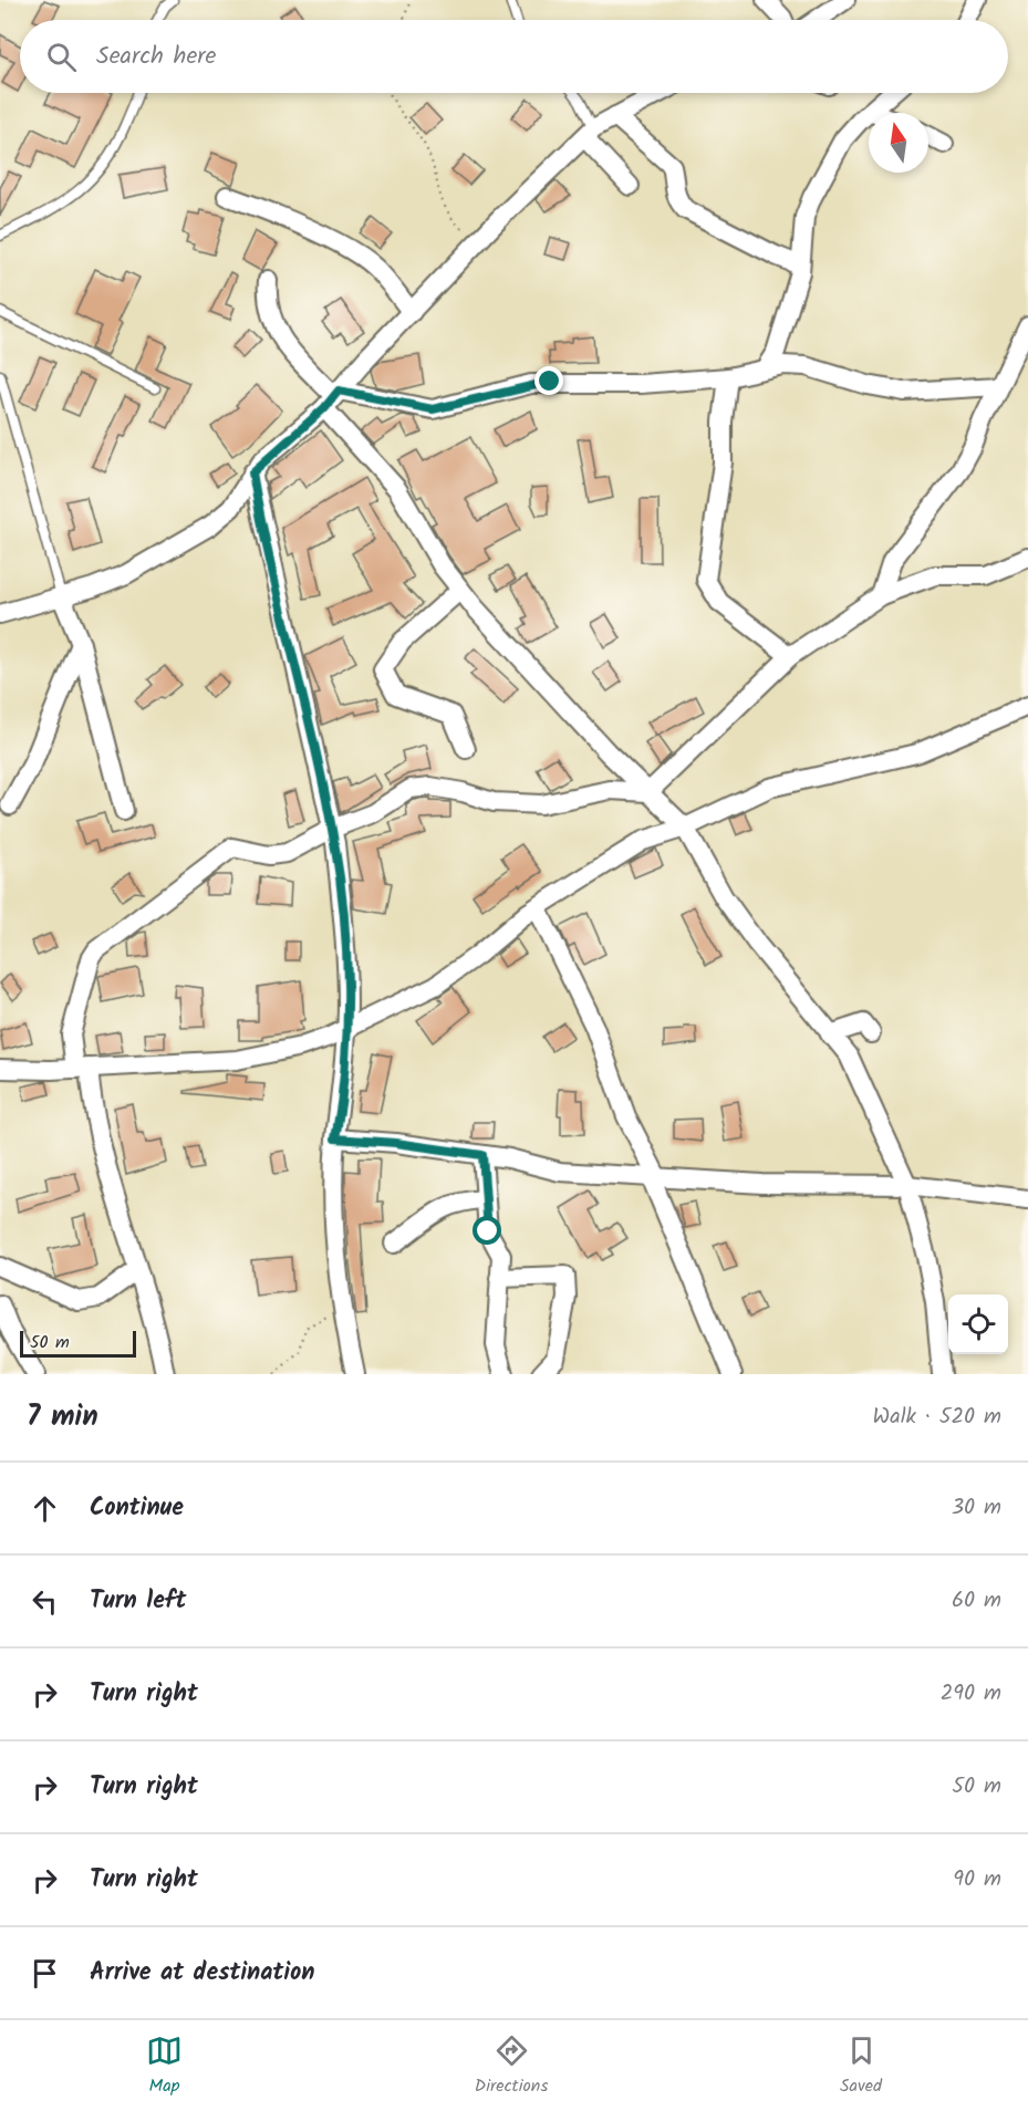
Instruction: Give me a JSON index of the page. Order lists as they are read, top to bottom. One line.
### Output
{"scale_bar":"50 m","north":"top","page":{"search":"Search here","scale":"50 m","heading":["7 min","Walk · 520 m"],"list":[["Continue","30 m"],["Turn left","60 m"],["Turn right","290 m"],["Turn right","50 m"],["Turn right","90 m"],"Arrive at destination"],"nav":["Map","Directions","Saved"]}}
